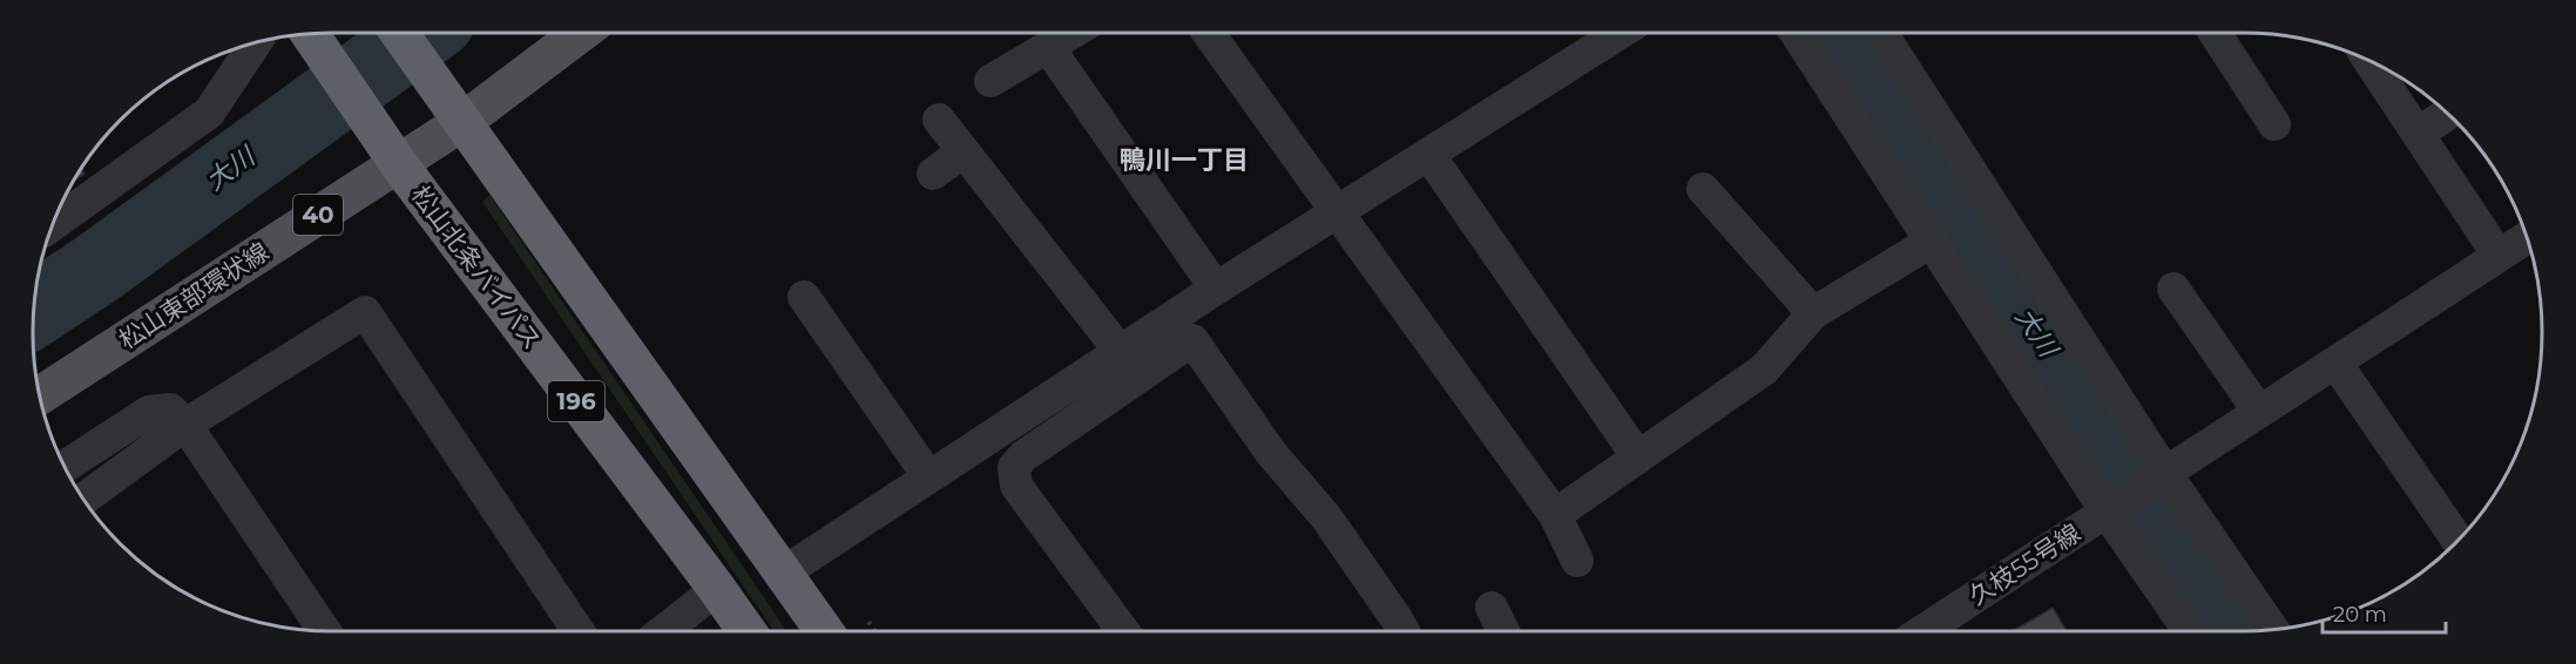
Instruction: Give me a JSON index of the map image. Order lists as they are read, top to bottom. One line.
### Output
{"streets":{"highway":["松山北条バイパス","196"],"main road":["40","松山東部環状線"],"street":["久枝55号線"]},"crossings":[["松山北条バイパス","松山東部環状線"],["松山東部環状線","196"]],"districts":["鴨川一丁目"],"water":["大川"],"scale_bar":"20 m"}
